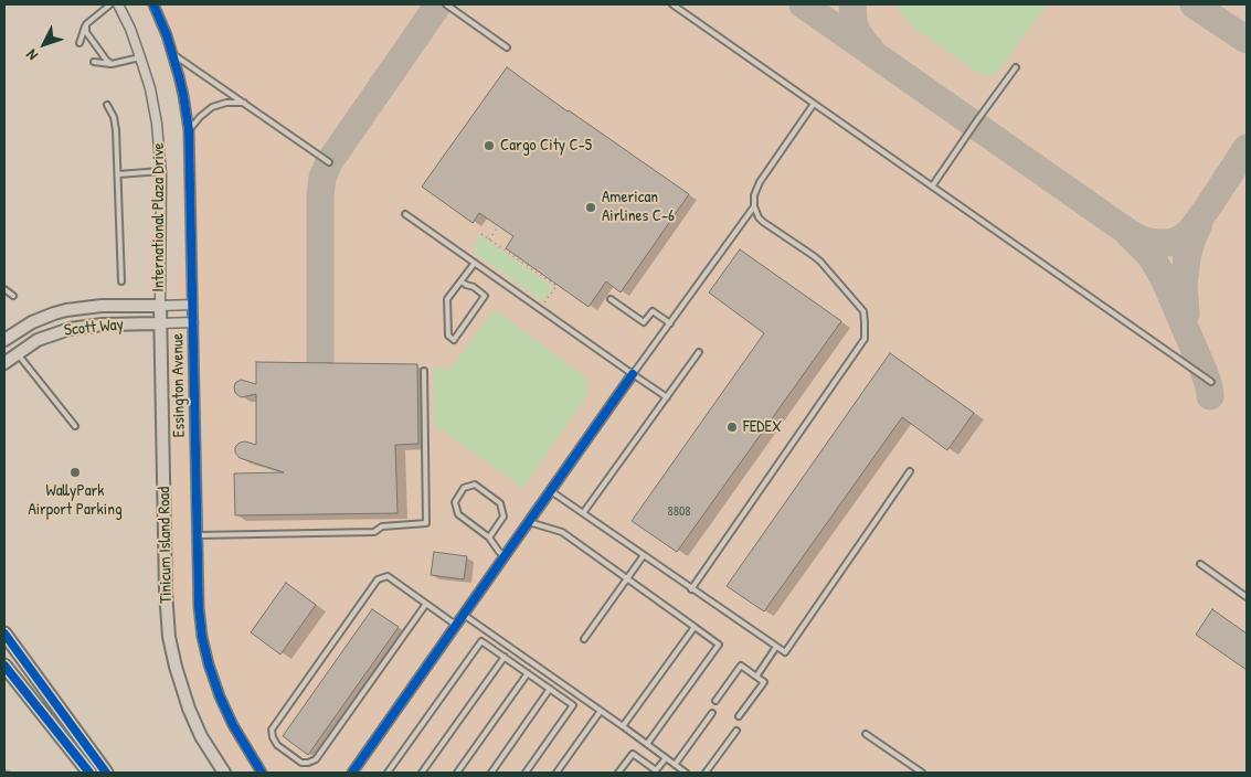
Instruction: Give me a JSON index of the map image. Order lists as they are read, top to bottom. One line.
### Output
{"streets":{"street":["International Plaza Drive","Scott Way","Essington Avenue","Tinicum Island Road"]},"crossings":[["International Plaza Drive","Scott Way"],["International Plaza Drive","Tinicum Island Road"],["Scott Way","Essington Avenue"],["Scott Way","Tinicum Island Road"]],"places":["Cargo City C-5","American Airlines C-6","FEDEX","WallyPark Airport Parking"],"house_numbers":["8808"],"north":"bottom left"}
